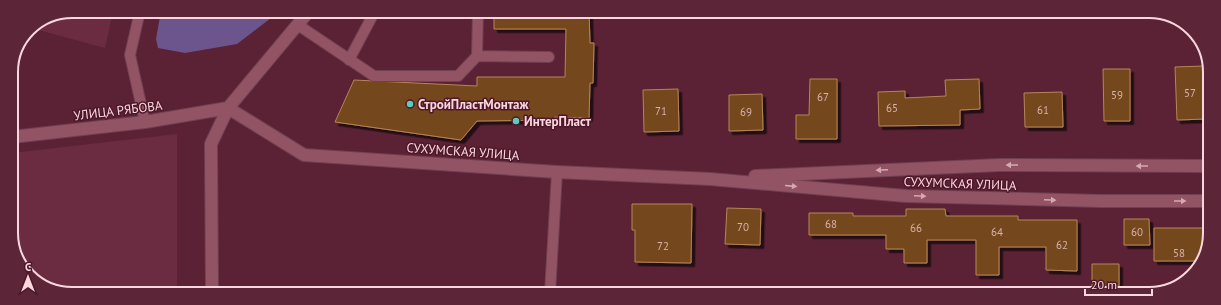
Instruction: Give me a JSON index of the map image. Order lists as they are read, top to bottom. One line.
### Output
{"streets":{"street":["УЛИЦА РЯБОВА","СУХУМСКАЯ УЛИЦА"]},"crossings":[["УЛИЦА РЯБОВА","СУХУМСКАЯ УЛИЦА"]],"places":["СтройПластМонтаж","ИнтерПласт"],"house_numbers":["57","59","67","65","61","71","69","68","70","66","64","60","62","72","58"],"scale_bar":"20 m","north":"top"}
